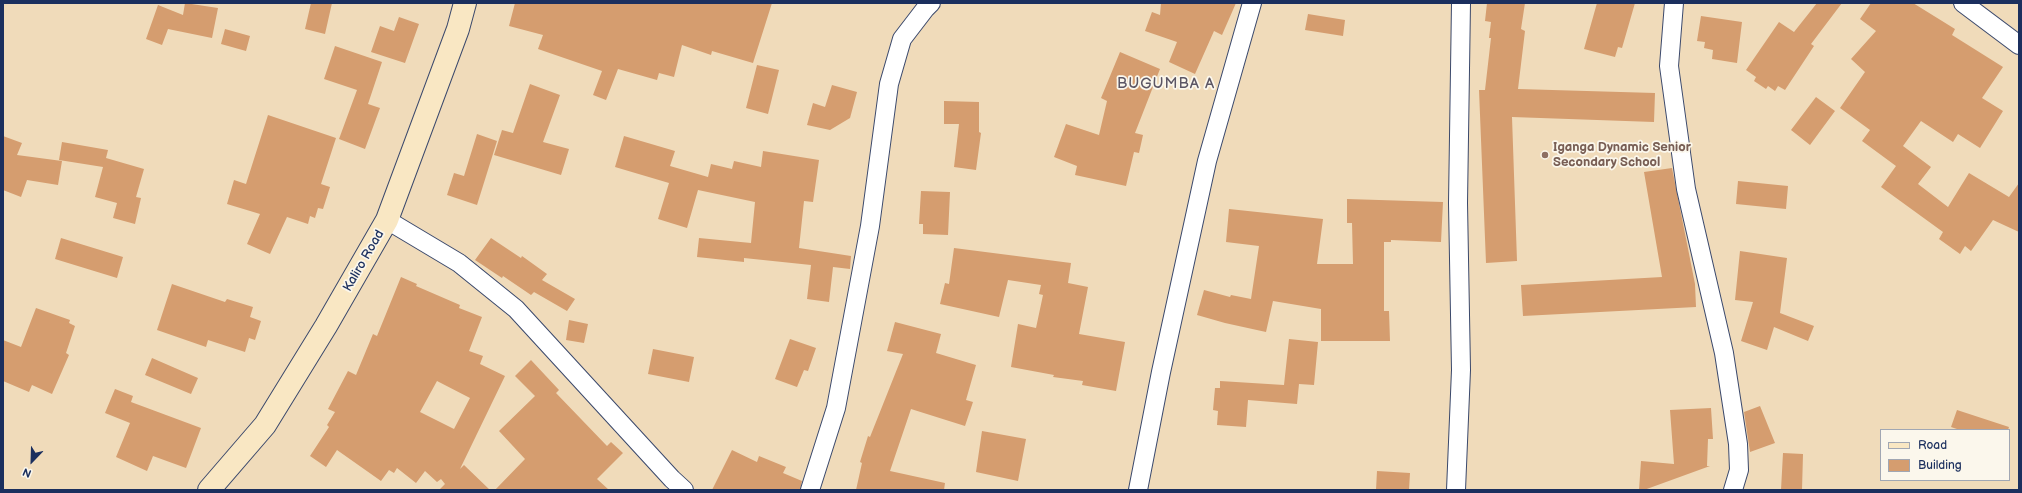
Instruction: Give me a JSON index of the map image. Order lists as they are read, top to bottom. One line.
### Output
{"streets":{"main road":["Kaliro Road"]},"districts":["BUGUMBA A"],"places":["Iganga Dynamic Senior Secondary School"],"legend":["Road","Building"],"north":"bottom left"}
